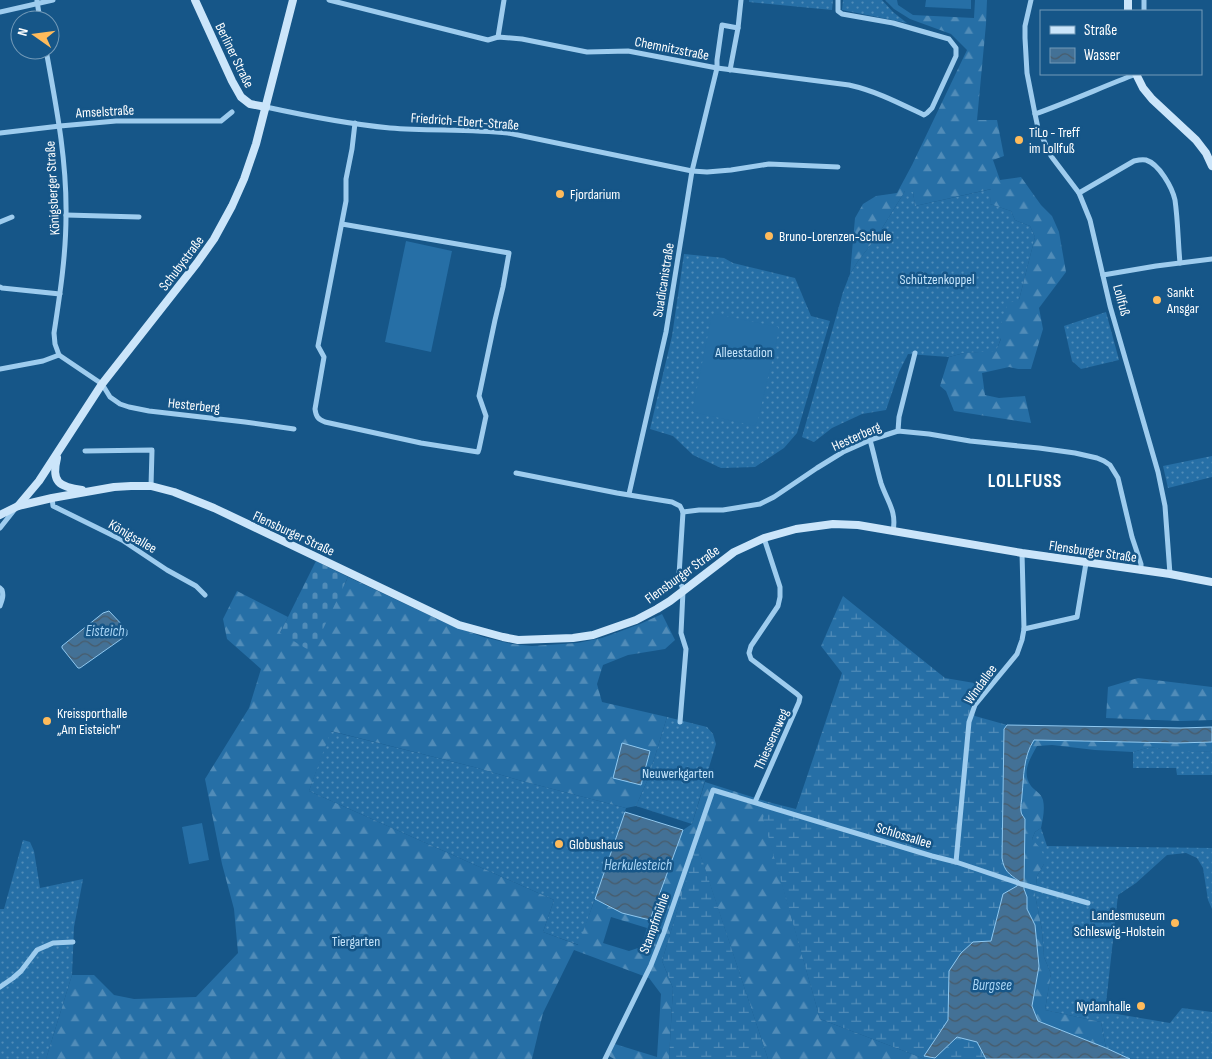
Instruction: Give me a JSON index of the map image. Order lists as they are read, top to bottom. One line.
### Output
{"streets":{"street":["Chemnitzstraße","Berliner Straße","Amselstraße","Friedrich-Ebert-Straße","Königsberger Straße","Schubystraße","Suadicanistraße","Lollfuß","Hesterberg","Flensburger Straße","Königsallee","Windallee","Thiessensweg","Schlossallee","Stampfmühle"]},"crossings":[["Chemnitzstraße","Suadicanistraße"],["Berliner Straße","Friedrich-Ebert-Straße"],["Berliner Straße","Schubystraße"],["Amselstraße","Königsberger Straße"],["Friedrich-Ebert-Straße","Schubystraße"],["Friedrich-Ebert-Straße","Suadicanistraße"],["Königsberger Straße","Hesterberg"],["Schubystraße","Hesterberg"],["Schubystraße","Flensburger Straße"],["Lollfuß","Flensburger Straße"],["Hesterberg","Flensburger Straße"],["Flensburger Straße","Königsallee"],["Flensburger Straße","Windallee"],["Flensburger Straße","Thiessensweg"],["Windallee","Schlossallee"],["Thiessensweg","Schlossallee"],["Schlossallee","Stampfmühle"]],"districts":["LOLLFUSS"],"water":["Eisteich","Herkulesteich","Burgsee"],"parks":["Schützenkoppel","Alleestadion","Neuwerkgarten","Tiergarten"],"places":["TiLo - Treff im Lollfuß","Fjordarium","Bruno-Lorenzen-Schule","Sankt Ansgar","Kreissporthalle „Am Eisteich“","Globushaus","Landesmuseum Schleswig-Holstein","Nydamhalle"],"legend":["Straße","Wasser"],"north":"left"}
